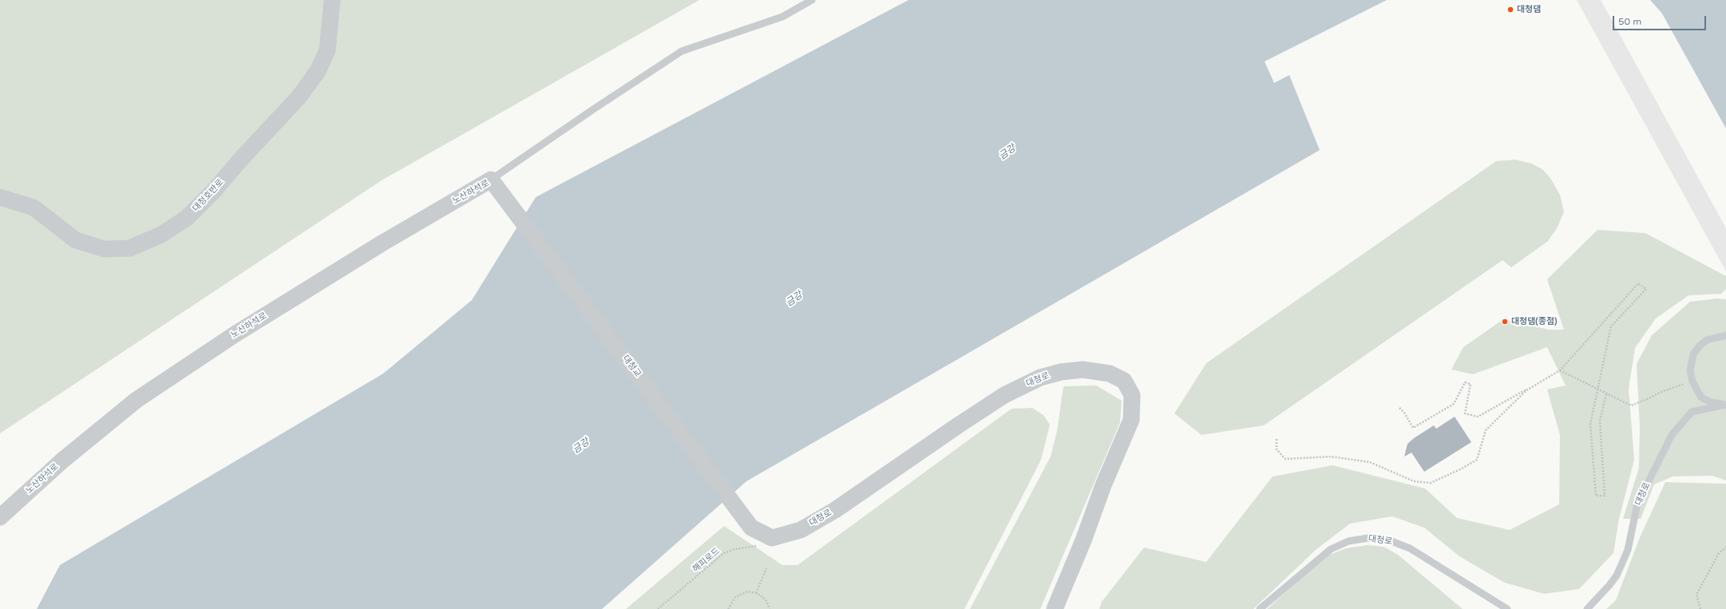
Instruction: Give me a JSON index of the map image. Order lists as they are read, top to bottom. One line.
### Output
{"streets":{"street":["노산하석로","대청호반로","대청교","대청로"],"path":["해피로드"]},"crossings":[["노산하석로","대청교"],["대청교","대청로"],["대청교","해피로드"],["대청로","해피로드"]],"water":["금강"],"places":["대청댐","대청댐(종점)"],"scale_bar":"50 m"}
